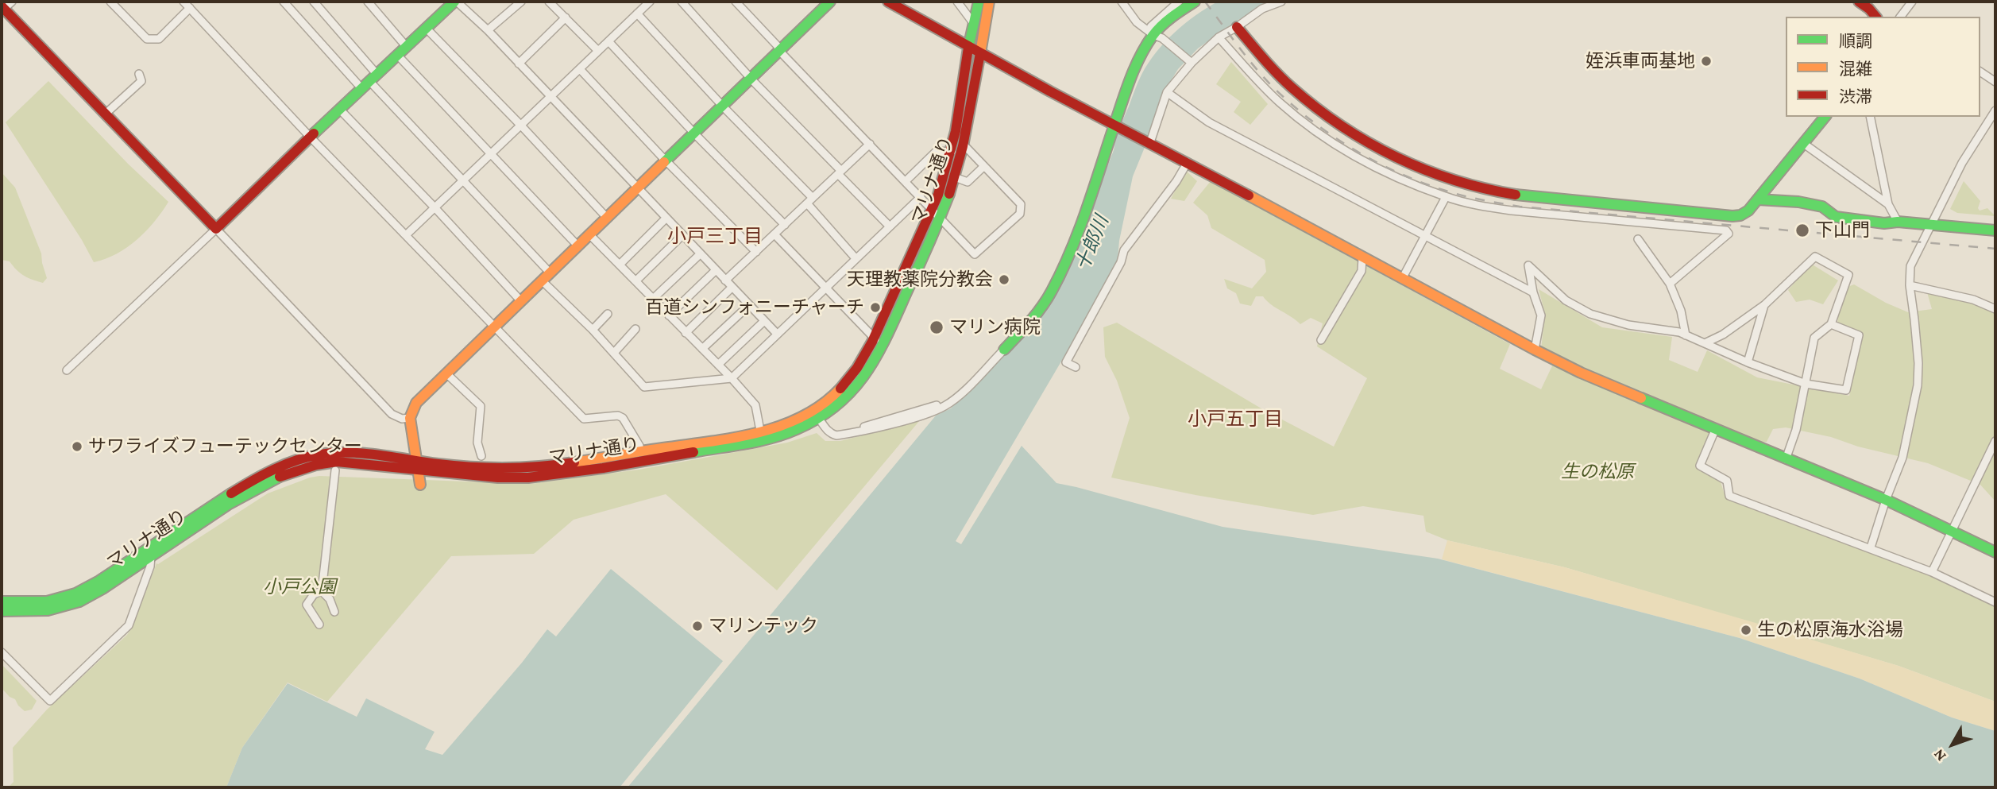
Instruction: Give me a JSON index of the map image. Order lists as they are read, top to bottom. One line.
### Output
{"streets":{"street":["マリナ通り"]},"districts":["小戸三丁目","小戸五丁目"],"water":["十郎川"],"parks":["生の松原","小戸公園"],"places":["姪浜車両基地","下山門","天理教薬院分教会","百道シンフォニーチャーチ","マリン病院","サワライズフューテックセンター","マリンテック","生の松原海水浴場"],"legend":["順調","混雑","渋滞"],"north":"bottom left"}
